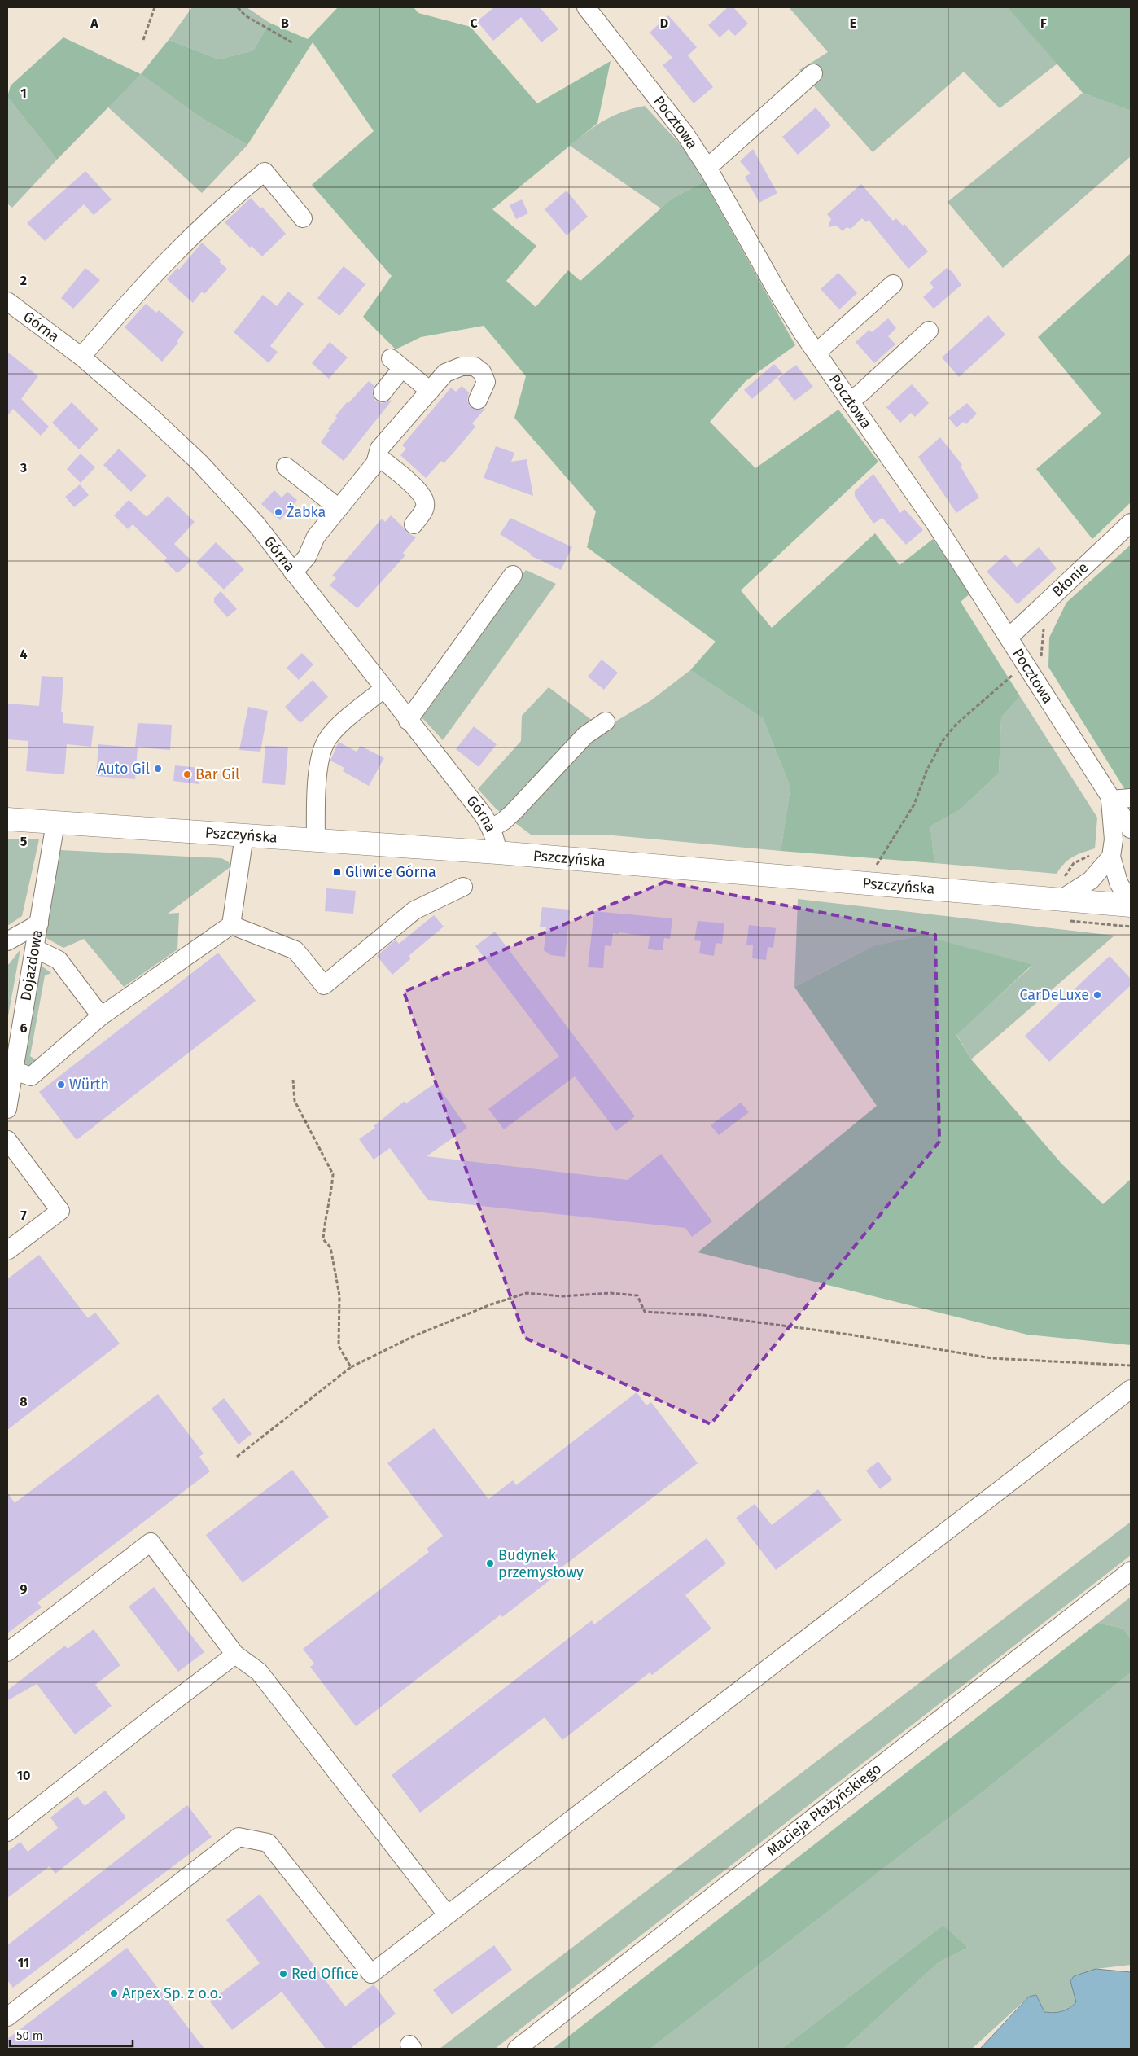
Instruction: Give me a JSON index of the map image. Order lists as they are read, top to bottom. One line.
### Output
{"streets":{"main road":["Pszczyńska"],"street":["Pocztowa","Górna","Błonie","Dojazdowa","Macieja Płażyńskiego"]},"crossings":[["Pocztowa","Błonie"],["Pocztowa","Pszczyńska"],["Górna","Pszczyńska"],["Pszczyńska","Dojazdowa"]],"places":{"other":["Żabka","Auto Gil","Bar Gil","CarDeLuxe","Würth","Budynek przemysłowy","Red Office","Arpex Sp. z o.o."],"transit":["Gliwice Górna"]},"scale_bar":"50 m","grid":{"columns":["A","B","C","D","E","F"],"rows":["1","2","3","4","5","6","7","8","9","10","11"]}}
